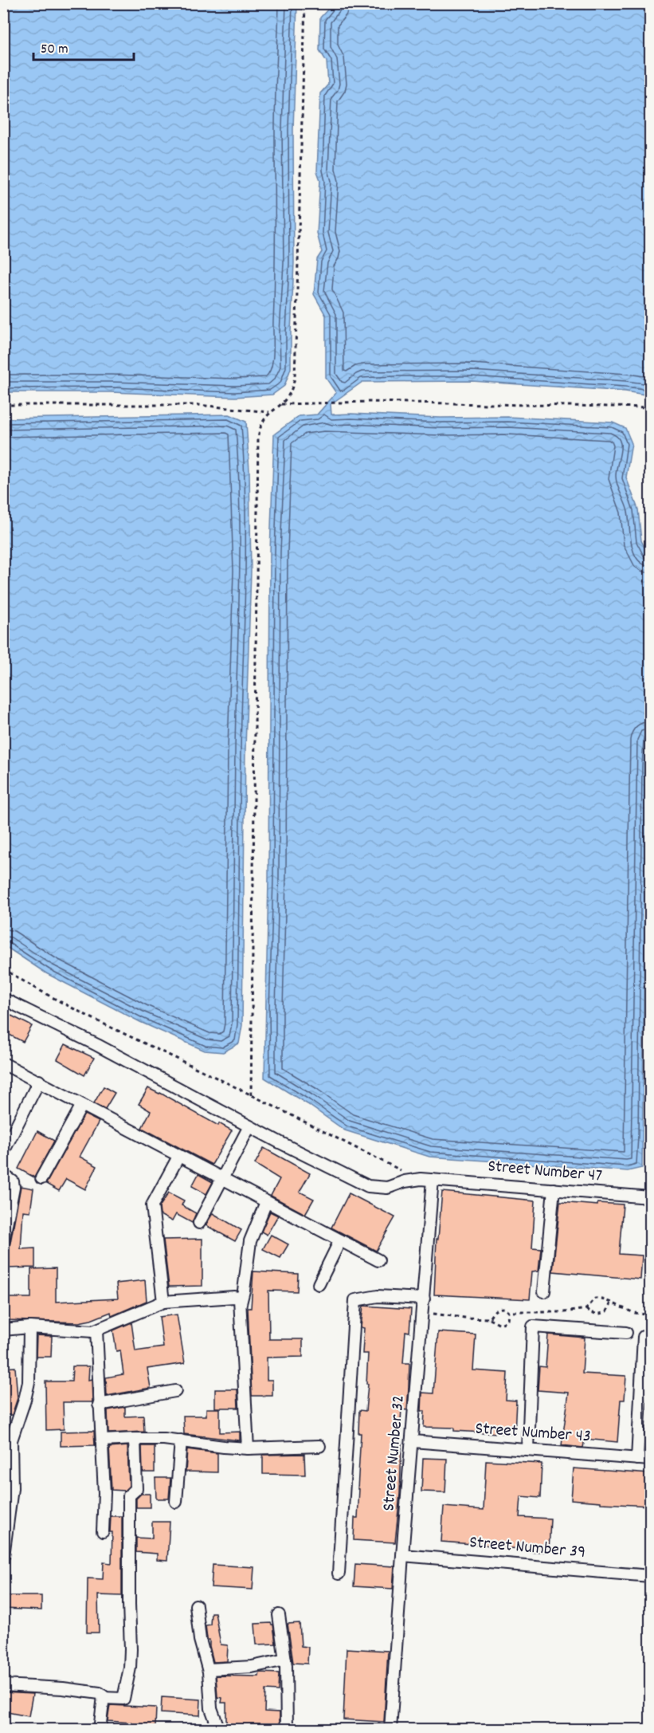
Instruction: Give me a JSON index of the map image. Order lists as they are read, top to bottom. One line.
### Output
{"streets":{"street":["Street Number 47","Street Number 43","Street Number 32","Street Number 39"]},"crossings":[["Street Number 47","Street Number 32"],["Street Number 43","Street Number 32"],["Street Number 32","Street Number 39"]],"scale_bar":"50 m"}
